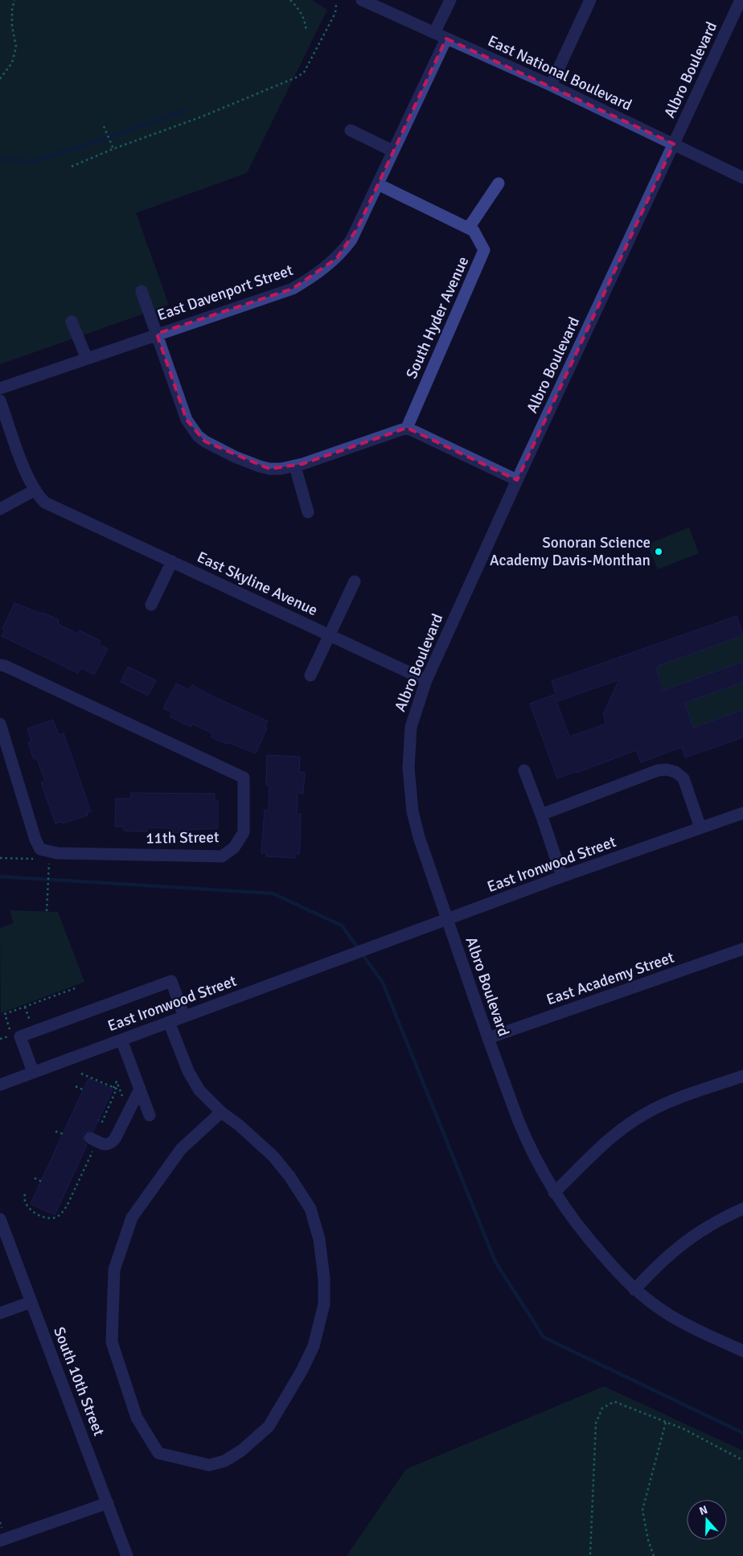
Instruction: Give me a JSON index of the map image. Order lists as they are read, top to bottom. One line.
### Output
{"streets":{"street":["Albro Boulevard","East National Boulevard","East Davenport Street","South Hyder Avenue","East Skyline Avenue","11th Street","East Ironwood Street","East Academy Street","South 10th Street"]},"crossings":[["Albro Boulevard","East National Boulevard"],["Albro Boulevard","East Skyline Avenue"],["Albro Boulevard","East Ironwood Street"],["Albro Boulevard","East Academy Street"],["East National Boulevard","East Davenport Street"],["East Davenport Street","South Hyder Avenue"]],"places":["Sonoran Science Academy Davis-Monthan"],"north":"top"}
